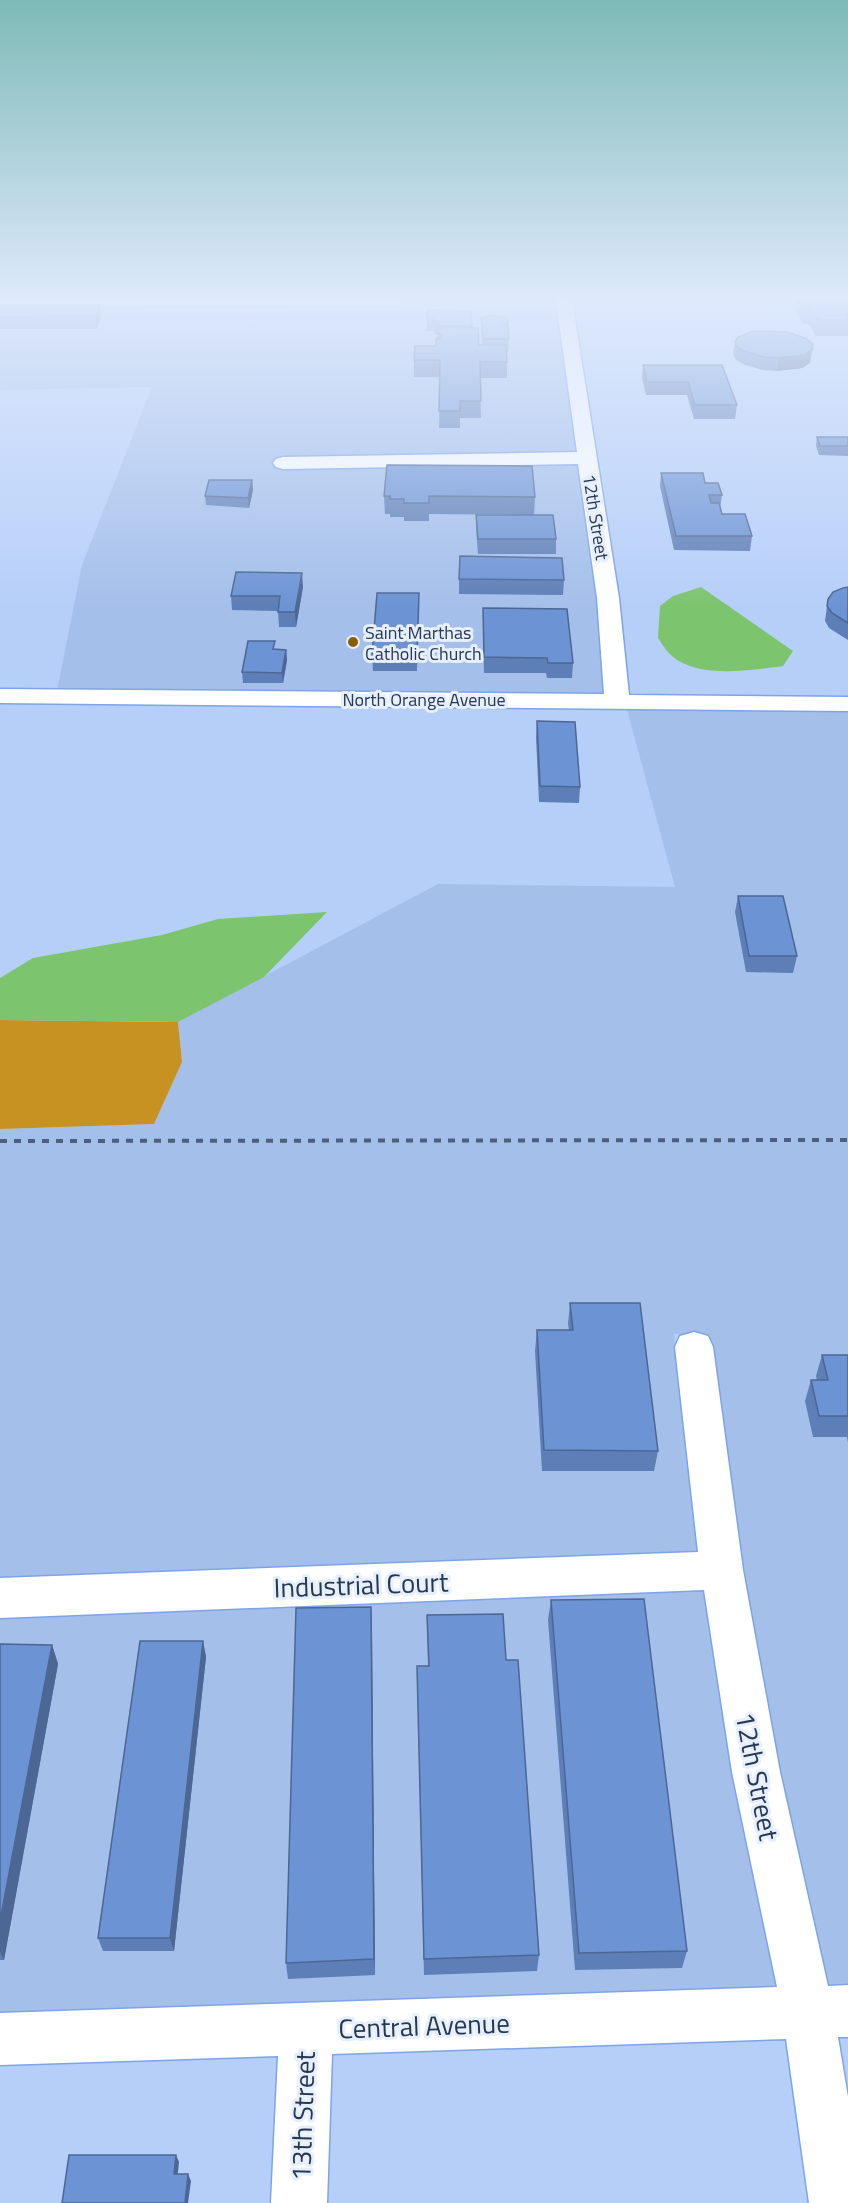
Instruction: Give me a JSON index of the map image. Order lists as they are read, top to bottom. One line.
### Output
{"streets":{"street":["12th Street","North Orange Avenue","Industrial Court","Central Avenue","13th Street"]},"crossings":[["12th Street","North Orange Avenue"],["12th Street","Industrial Court"],["12th Street","Central Avenue"],["Central Avenue","13th Street"]],"places":["Saint Marthas Catholic Church"]}
